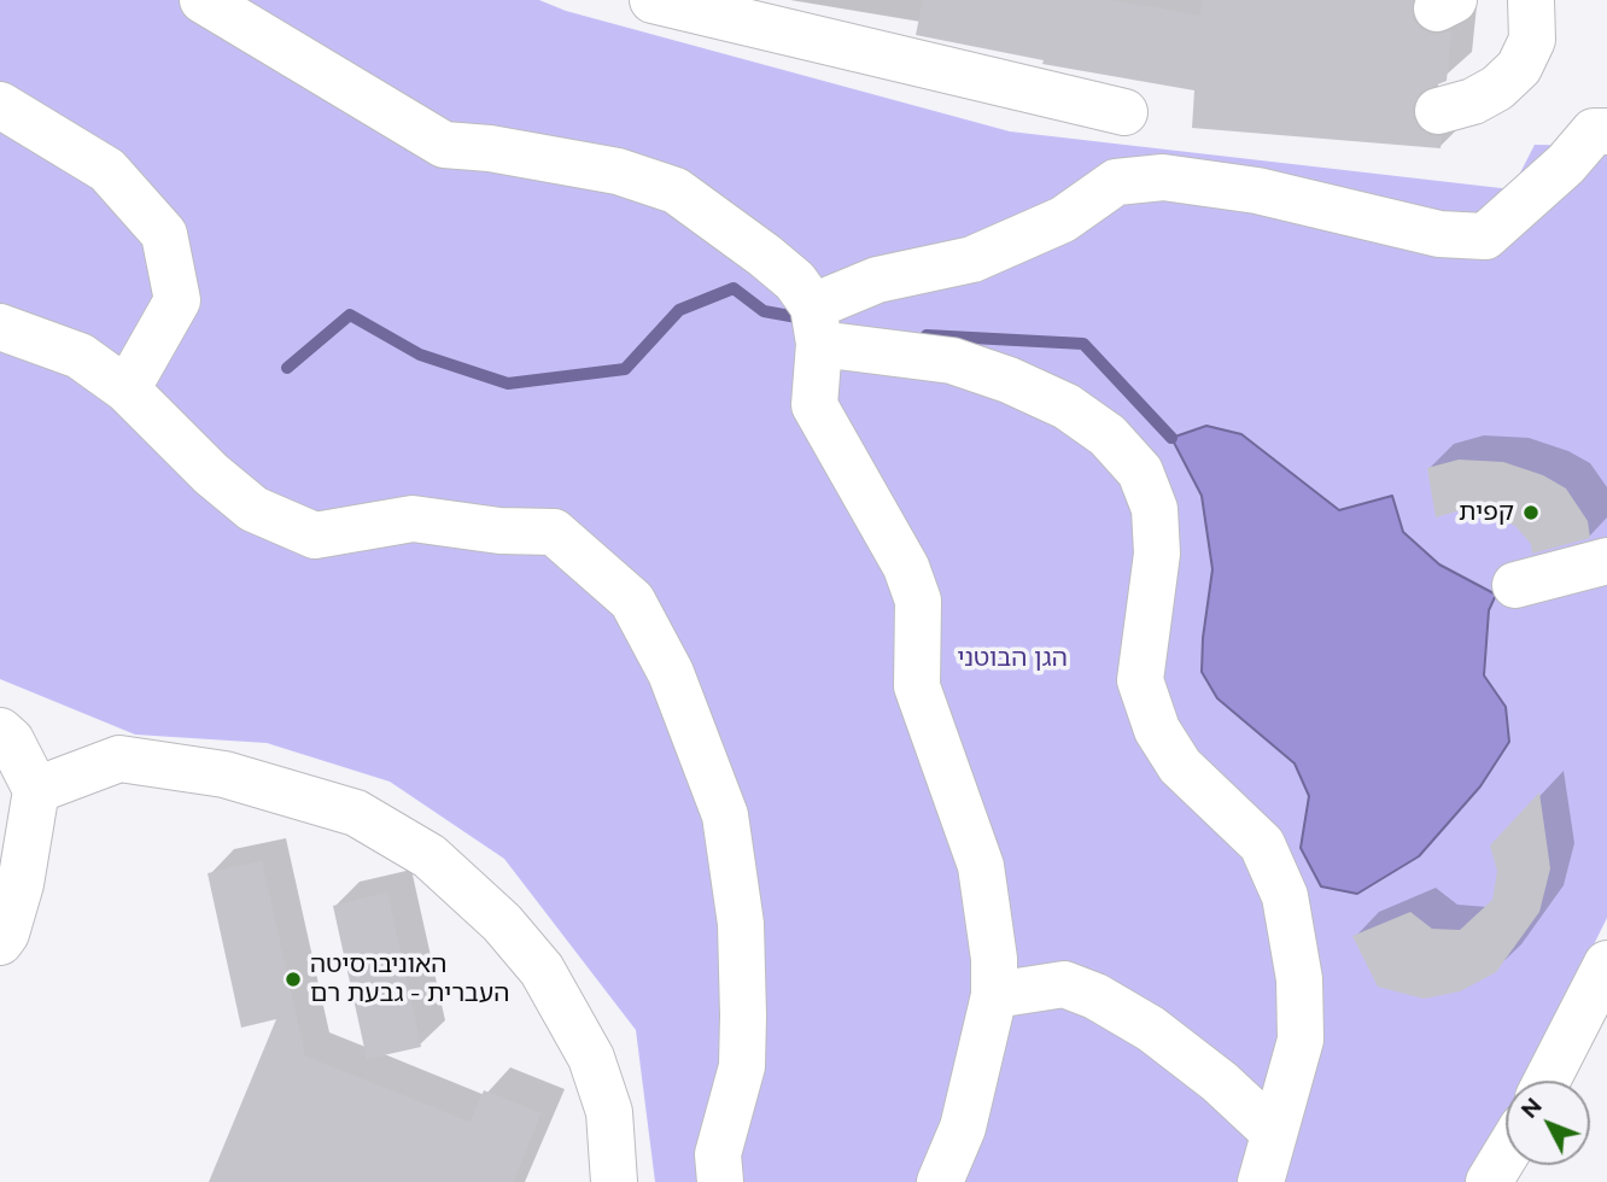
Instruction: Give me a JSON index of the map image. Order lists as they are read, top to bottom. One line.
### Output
{"parks":["הגן הבוטני"],"places":["קפית","האוניברסיטה העברית - גבעת רם"],"north":"top left"}
